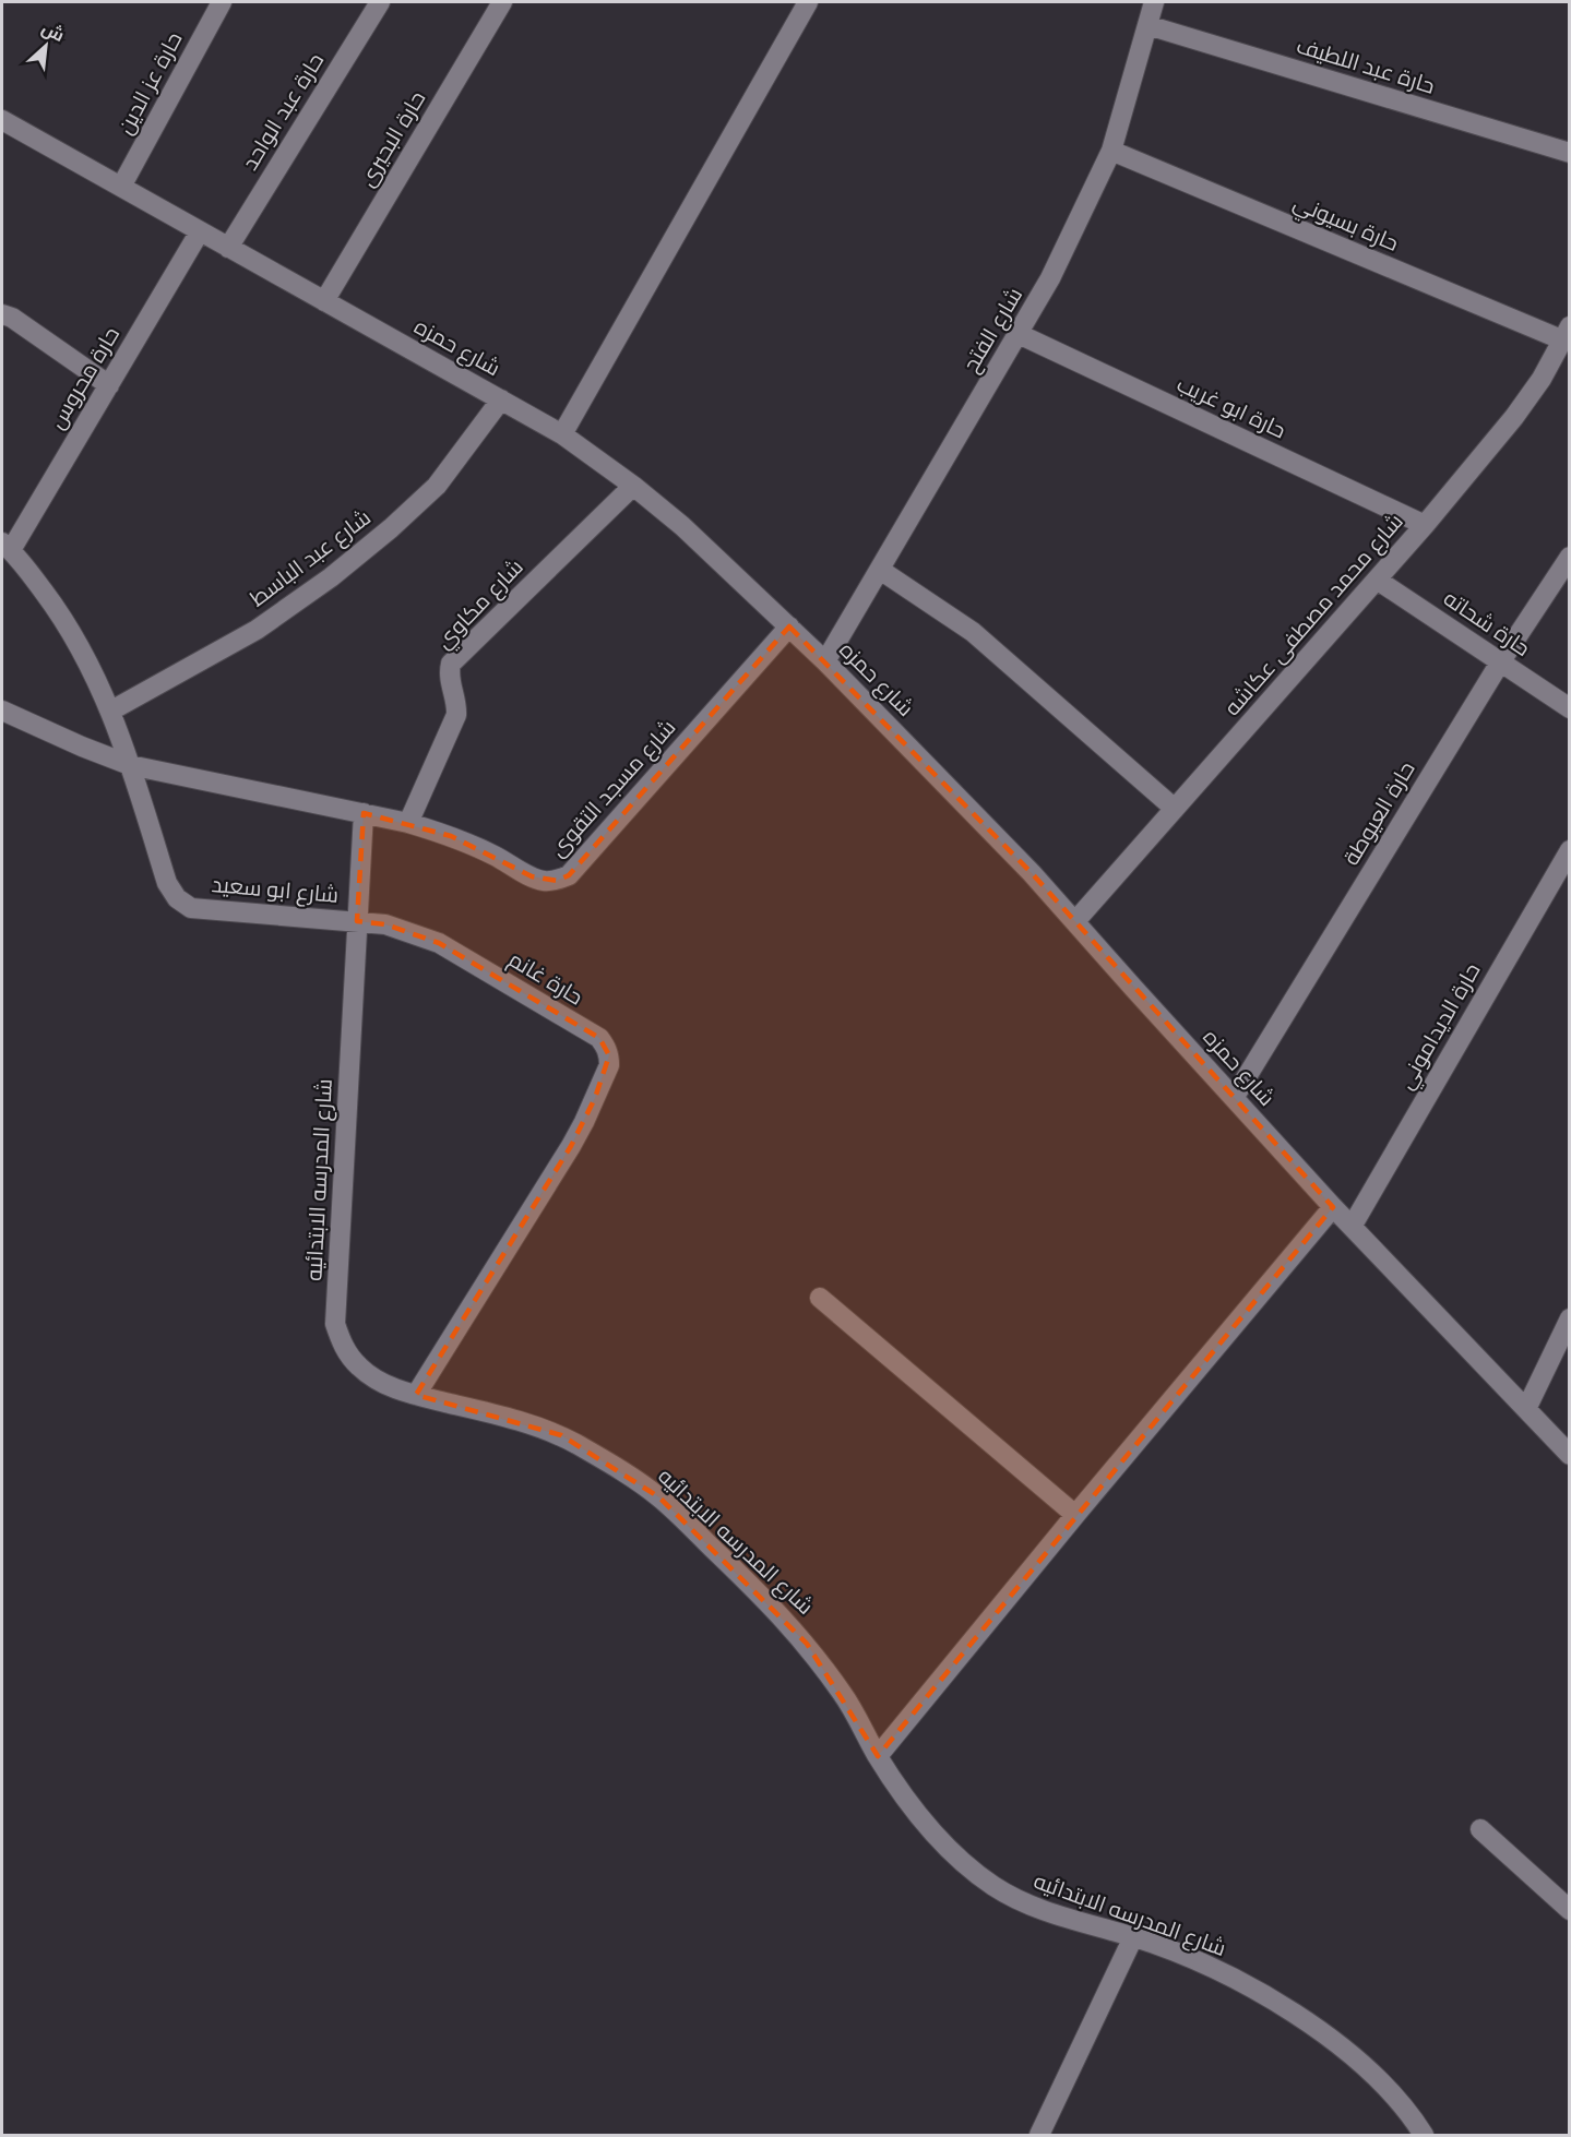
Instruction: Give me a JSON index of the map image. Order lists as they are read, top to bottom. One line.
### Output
{"streets":{"street":["حارة عبد اللطيف","حارة عز الدين","حارة عبد الواحد","حارة البحيرى","حارة بسيوني","شارع الفتح","شارع حمزه","حارة محروس","حارة ابو غريب","شارع عبد الباسط","شارع مكاوي","شارع محمد مصطفى عكاشه","حارة شحاته","شارع مسجد التقوى","حارة العيوطة","شارع ابو سعيد","حارة غانم","حارة الديداموني","شارع المدرسه الابتدائيه"]},"crossings":[["حارة عبد اللطيف","شارع الفتح"],["حارة عز الدين","شارع حمزه"],["حارة عبد الواحد","شارع حمزه"],["حارة البحيرى","شارع حمزه"],["حارة بسيوني","شارع الفتح"],["حارة بسيوني","شارع محمد مصطفى عكاشه"],["شارع الفتح","شارع حمزه"],["شارع الفتح","حارة ابو غريب"],["شارع حمزه","حارة محروس"],["شارع حمزه","شارع عبد الباسط"],["شارع حمزه","شارع مكاوي"],["شارع حمزه","شارع محمد مصطفى عكاشه"],["شارع حمزه","شارع مسجد التقوى"],["شارع حمزه","حارة العيوطة"],["شارع حمزه","حارة الديداموني"],["حارة محروس","شارع ابو سعيد"],["حارة ابو غريب","شارع محمد مصطفى عكاشه"],["شارع عبد الباسط","شارع ابو سعيد"],["شارع مكاوي","شارع مسجد التقوى"],["شارع محمد مصطفى عكاشه","حارة شحاته"],["حارة شحاته","حارة العيوطة"],["شارع مسجد التقوى","شارع ابو سعيد"],["شارع مسجد التقوى","شارع المدرسه الابتدائيه"],["شارع ابو سعيد","حارة غانم"],["شارع ابو سعيد","شارع المدرسه الابتدائيه"],["حارة غانم","شارع المدرسه الابتدائيه"]],"north":"top right"}
